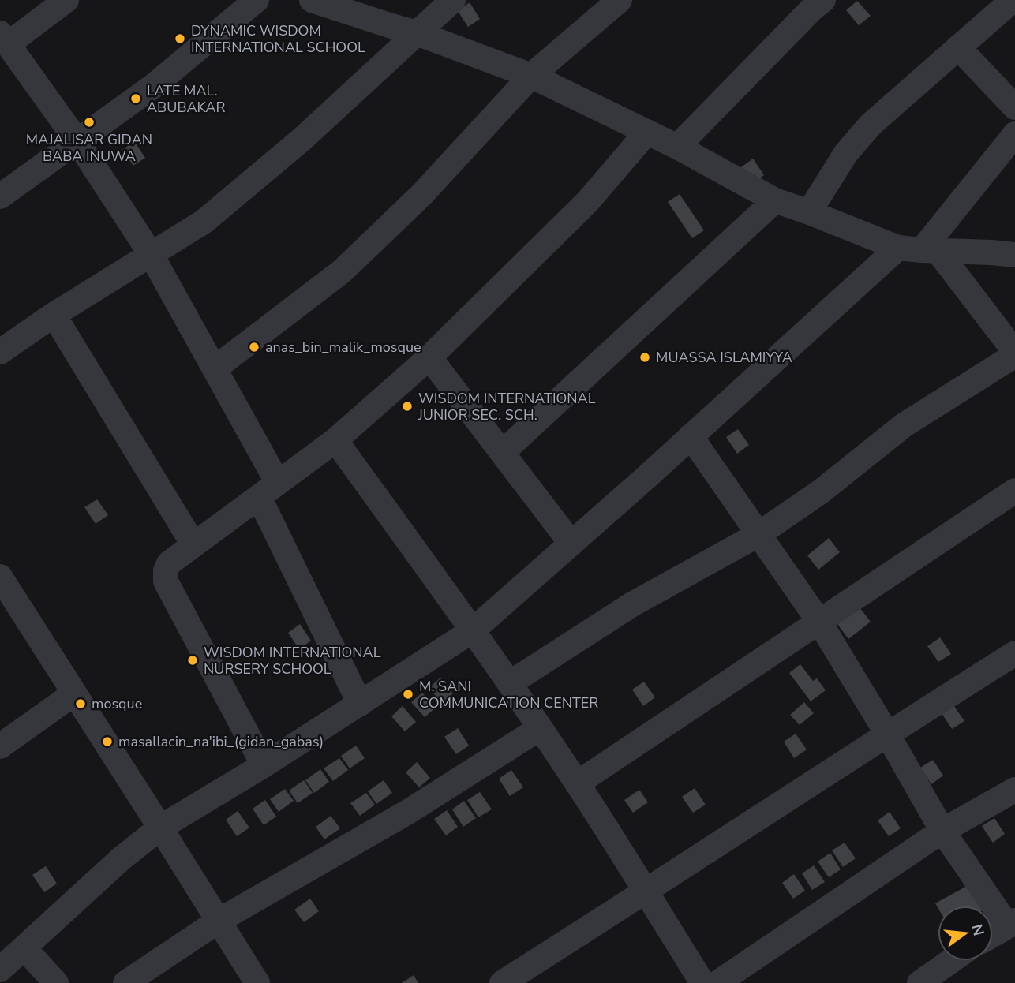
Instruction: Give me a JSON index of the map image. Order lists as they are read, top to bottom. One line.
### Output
{"places":["DYNAMIC WISDOM INTERNATIONAL SCHOOL","LATE MAL. ABUBAKAR","MAJALISAR GIDAN BABA INUWA","anas_bin_malik_mosque","MUASSA ISLAMIYYA","WISDOM INTERNATIONAL JUNIOR SEC. SCH.","WISDOM INTERNATIONAL NURSERY SCHOOL","M. SANI COMMUNICATION CENTER","mosque","masallacin_na'ibi_(gidan_gabas)"],"north":"right"}
